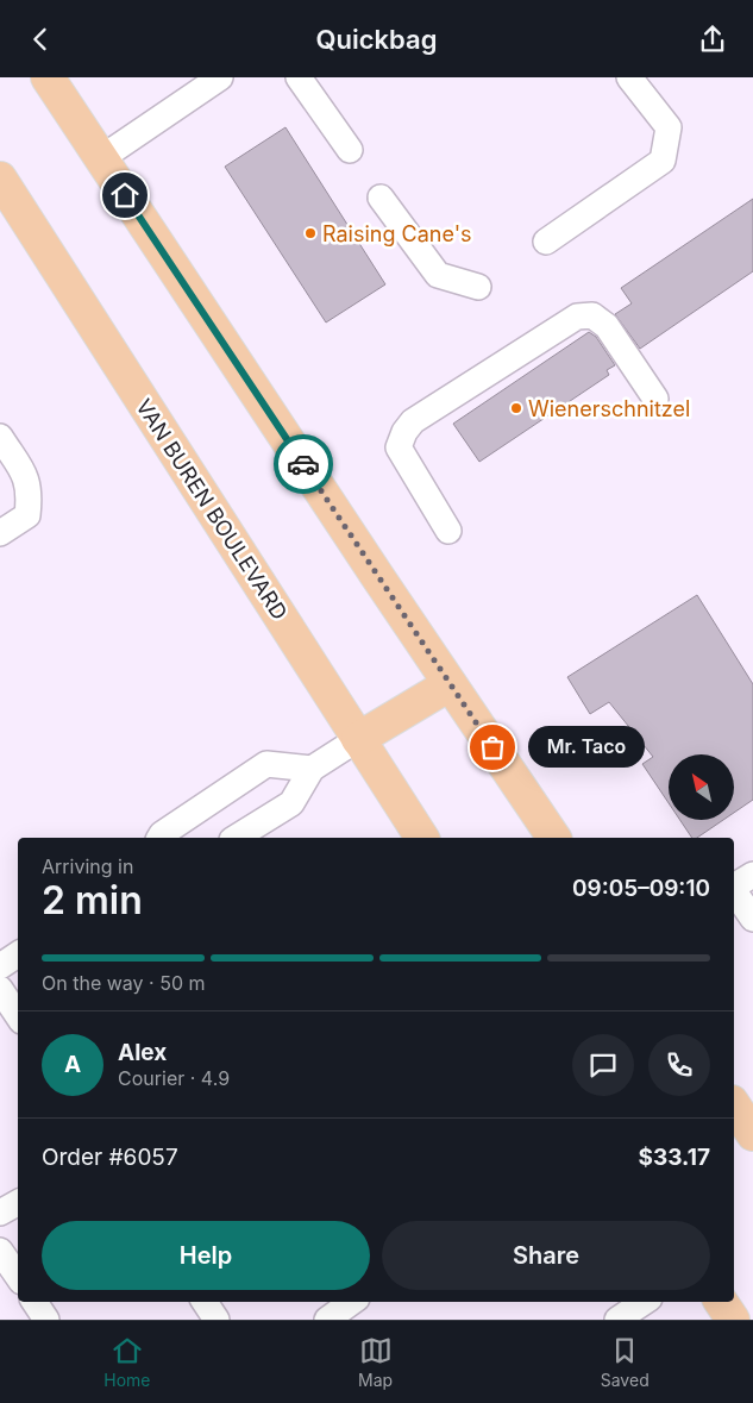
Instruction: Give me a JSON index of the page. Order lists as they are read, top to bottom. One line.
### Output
{"streets":{"main road":["VAN BUREN BOULEVARD"]},"places":["Raising Cane's","Wienerschnitzel","Mr. Taco"],"north":"top left","page":{"header":"Quickbag","bubble":"Mr. Taco","heading":["2 min","Arriving in","09:05–09:10"],"panel":["Alex","Courier · 4.9","Order #6057","$33.17"],"bar":"On the way · 50 m","round":"A","buttons":["Help","Share"],"tabs":["Home","Map","Saved"]}}
